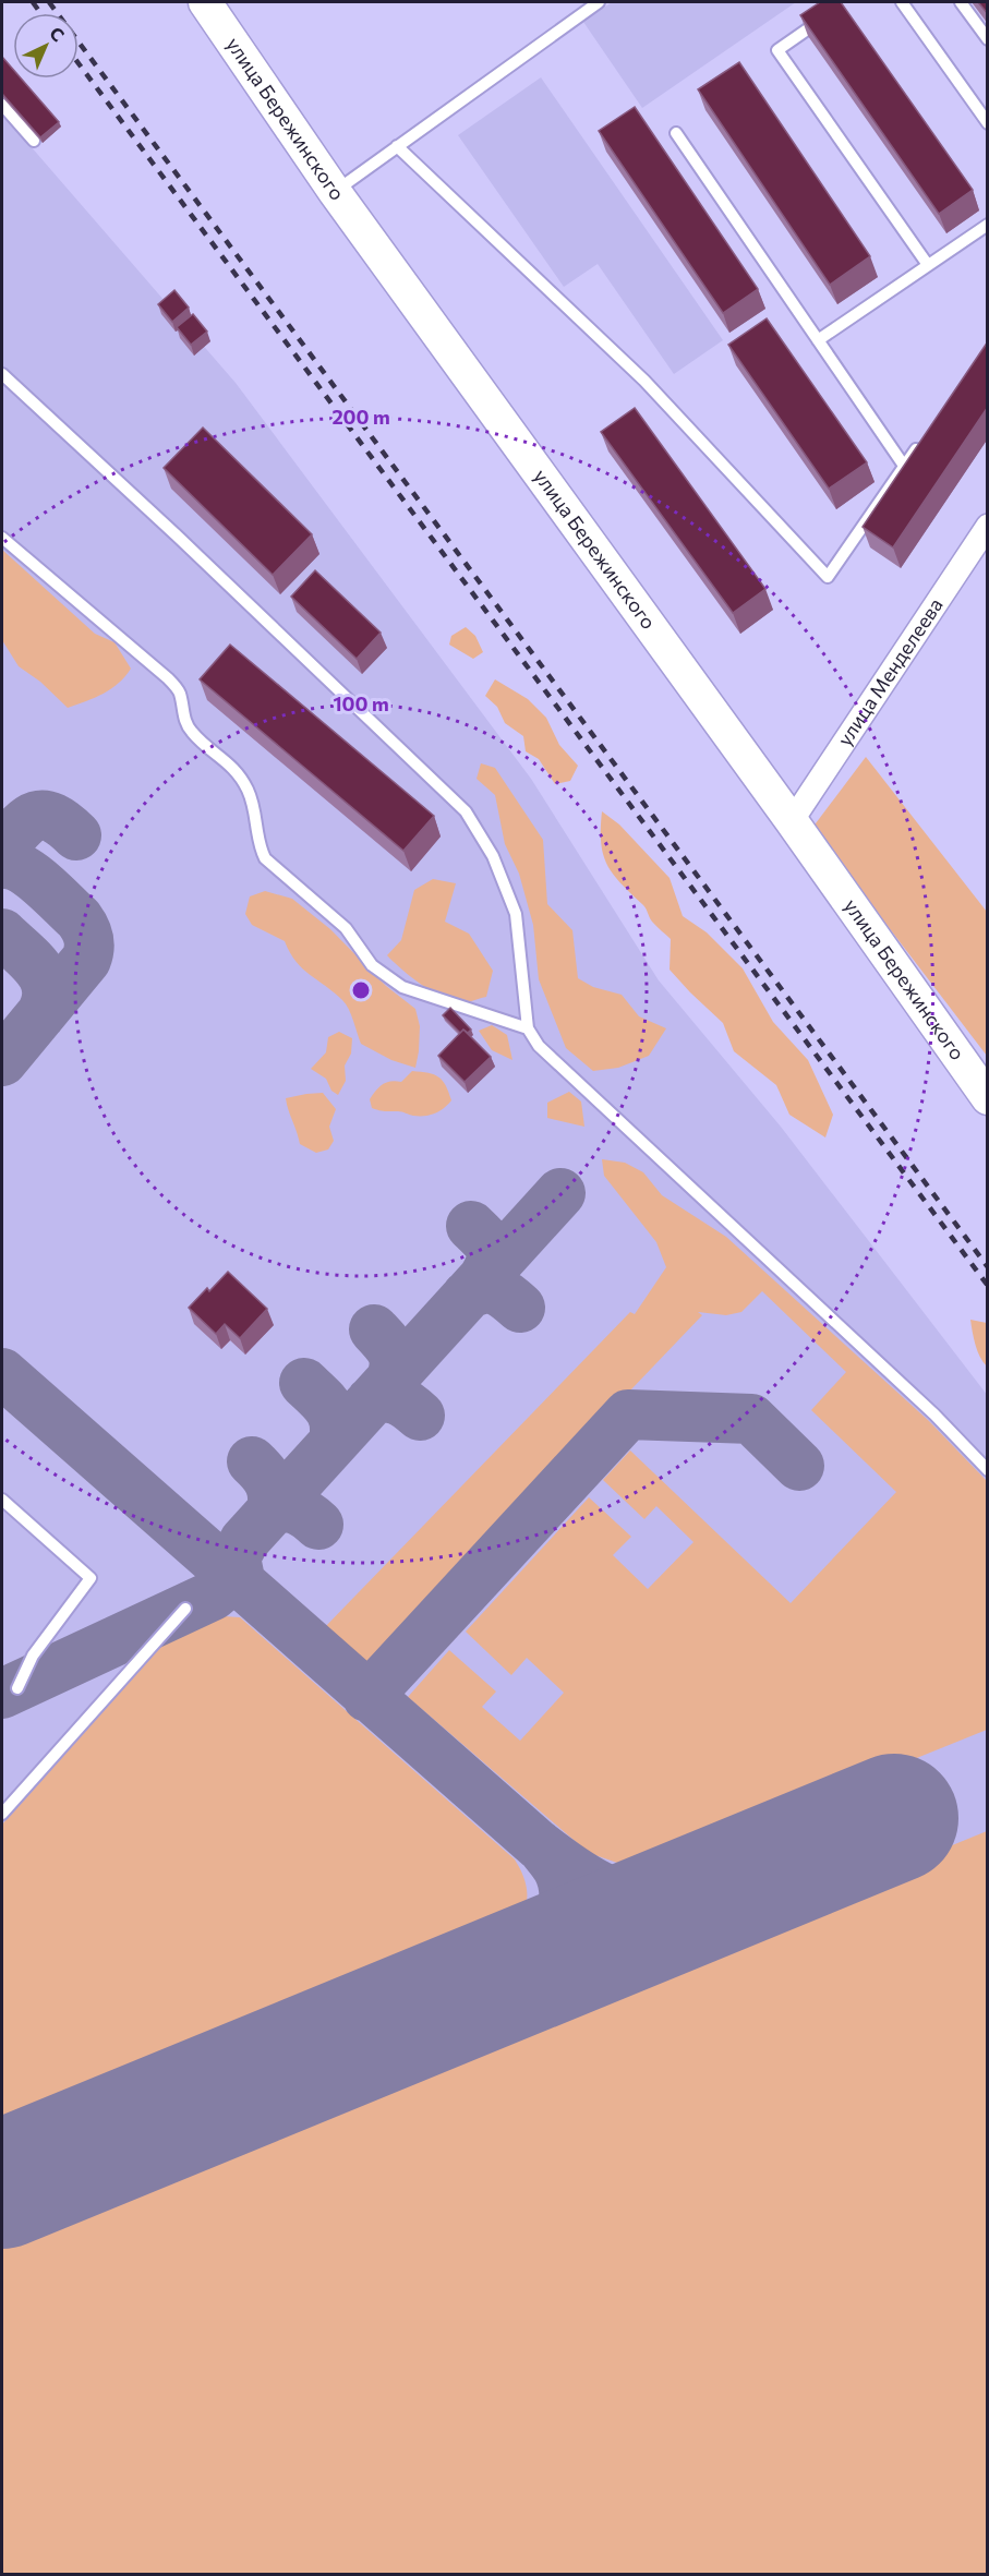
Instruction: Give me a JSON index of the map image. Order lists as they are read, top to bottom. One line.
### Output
{"streets":{"main road":["улица Бережинского"],"street":["улица Менделеева"]},"crossings":[["улица Бережинского","улица Менделеева"]],"north":"top right","rings":["200 m","100 m"]}
